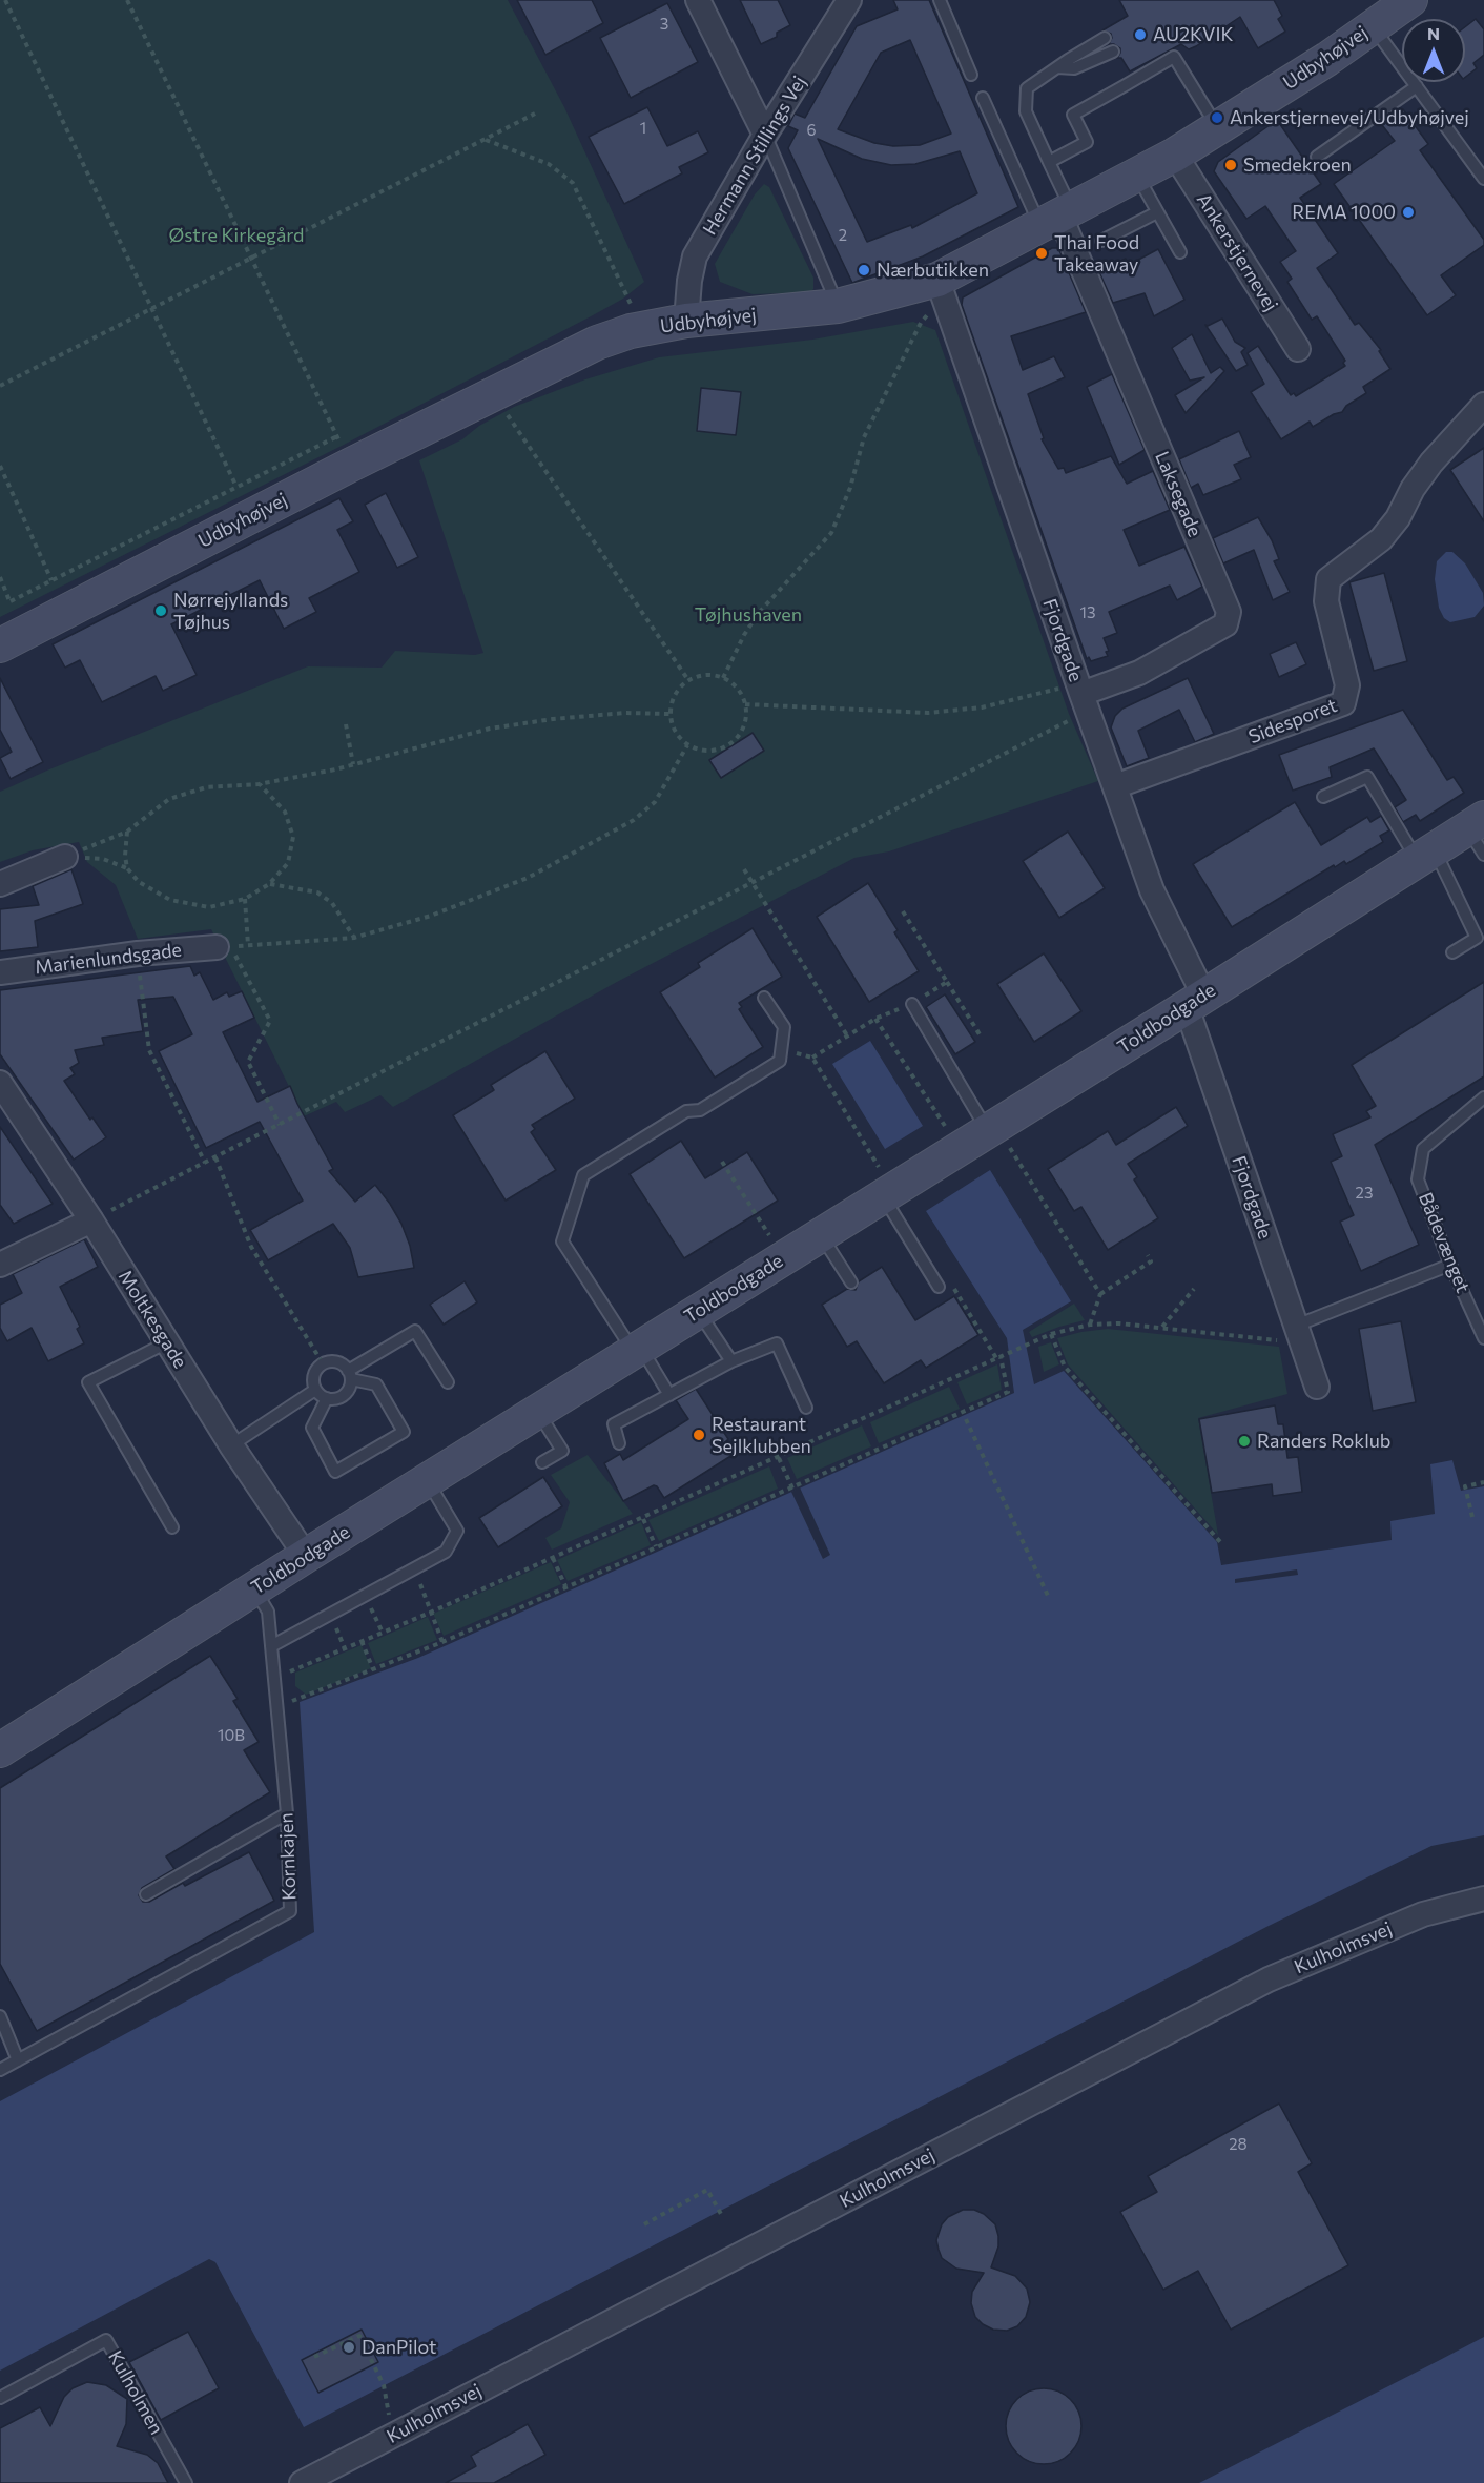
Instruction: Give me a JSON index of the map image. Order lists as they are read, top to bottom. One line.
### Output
{"streets":{"street":["Udbyhøjvej","Hermann Stillings Vej","Ankerstjernevej","Laksegade","Fjordgade","Sidesporet","Marienlundsgade","Toldbodgade","Moltkesgade","Kulholmsvej"],"lane":["Bådevænget","Kornkajen","Kulholmen"]},"crossings":[["Udbyhøjvej","Hermann Stillings Vej"],["Udbyhøjvej","Ankerstjernevej"],["Udbyhøjvej","Laksegade"],["Udbyhøjvej","Fjordgade"],["Laksegade","Fjordgade"],["Fjordgade","Sidesporet"],["Fjordgade","Toldbodgade"],["Toldbodgade","Moltkesgade"],["Toldbodgade","Kornkajen"]],"parks":["Østre Kirkegård","Tøjhushaven"],"places":["AU2KVIK","Ankerstjernevej/Udbyhøjvej","Smedekroen","REMA 1000","Thai Food Takeaway","Nærbutikken","Nørrejyllands Tøjhus","Restaurant Sejlklubben","Randers Roklub","DanPilot"],"house_numbers":["3","1","6","2","13","23","10B","28"],"north":"top"}
